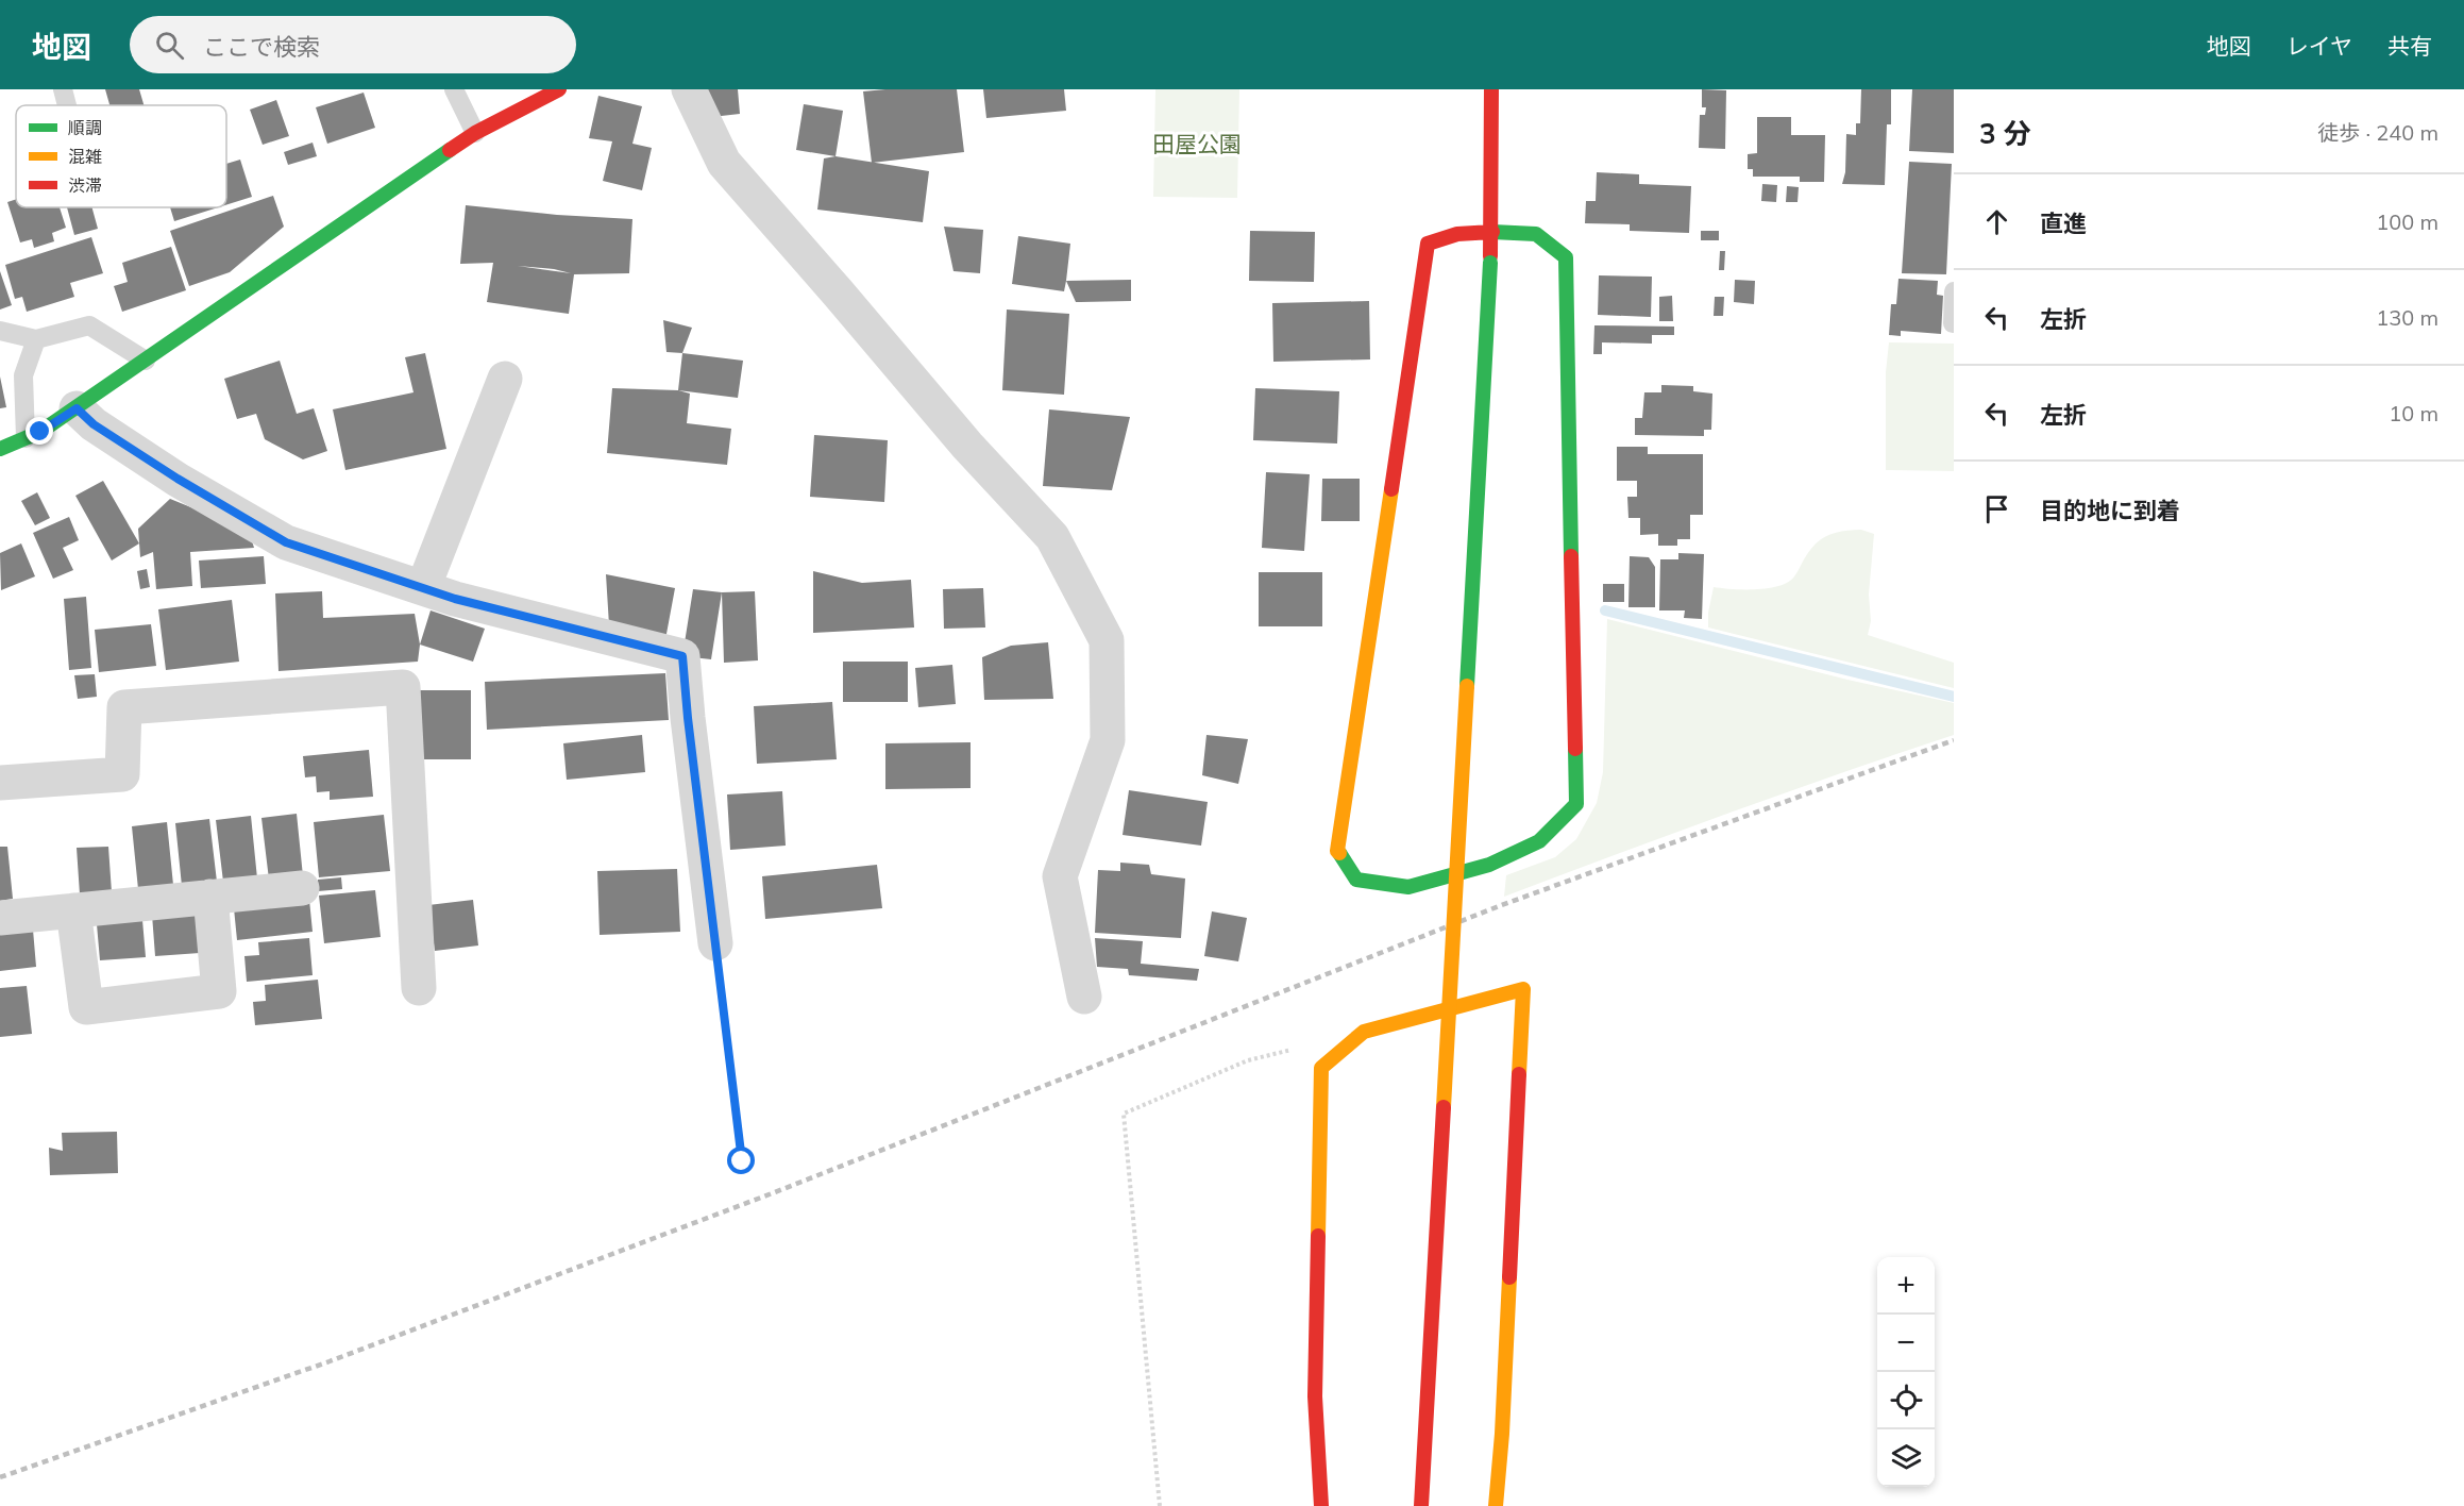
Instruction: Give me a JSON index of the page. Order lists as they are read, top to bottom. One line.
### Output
{"parks":["田屋公園"],"legend":["順調","混雑","渋滞"],"page":{"header":"地図","search":"ここで検索","nav":["地図","レイヤ","共有"],"heading":["3 分","徒歩 · 240 m"],"list":[["直進","100 m"],["左折","130 m"],["左折","10 m"],"目的地に到着"],"map_buttons":["+","−"]}}
